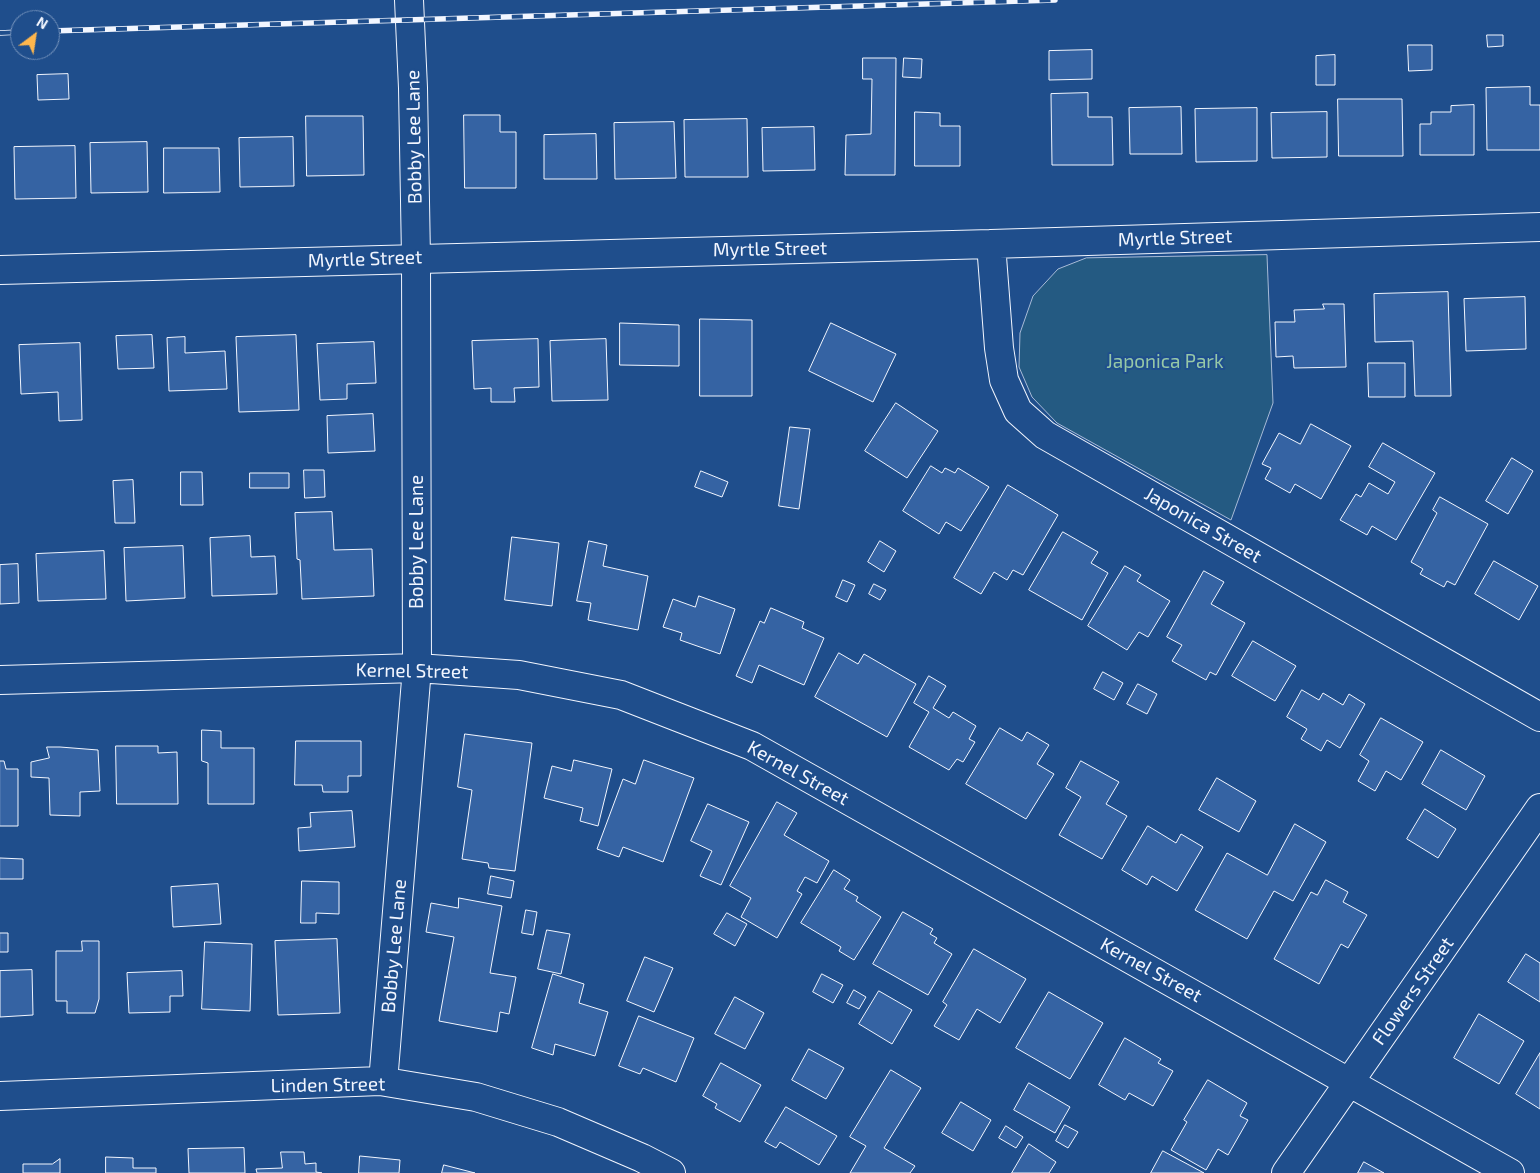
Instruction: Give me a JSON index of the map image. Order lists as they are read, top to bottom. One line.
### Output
{"streets":{"street":["Bobby Lee Lane","Myrtle Street","Japonica Street","Kernel Street","Flowers Street","Linden Street"]},"crossings":[["Bobby Lee Lane","Myrtle Street"],["Bobby Lee Lane","Kernel Street"],["Bobby Lee Lane","Linden Street"],["Myrtle Street","Japonica Street"],["Kernel Street","Flowers Street"]],"parks":["Japonica Park"],"north":"top right"}
